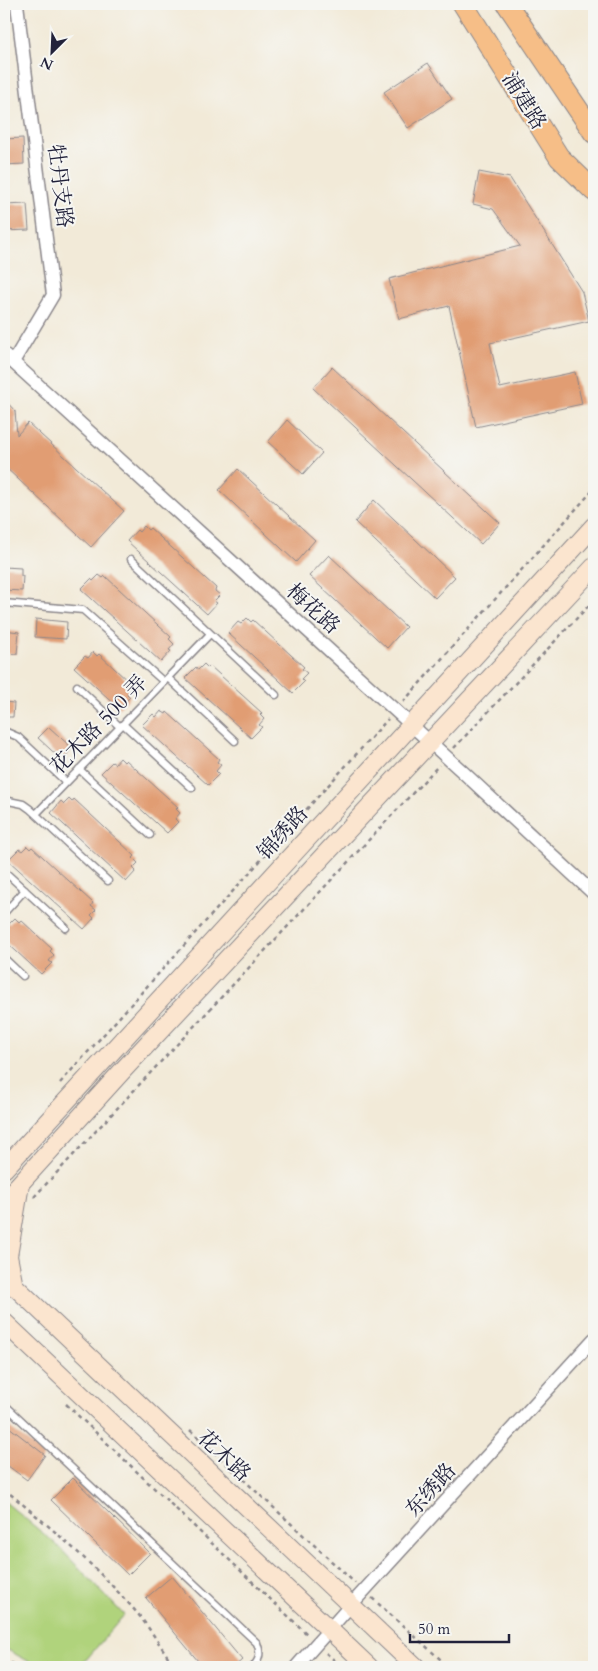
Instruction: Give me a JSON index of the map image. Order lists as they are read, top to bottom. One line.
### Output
{"streets":{"main road":["浦建路","锦绣路","花木路"],"street":["牡丹支路","梅花路","东绣路"],"lane":["花木路 500 弄"]},"crossings":[["牡丹支路","梅花路"],["梅花路","锦绣路"],["花木路","东绣路"]],"scale_bar":"50 m","north":"bottom left"}
